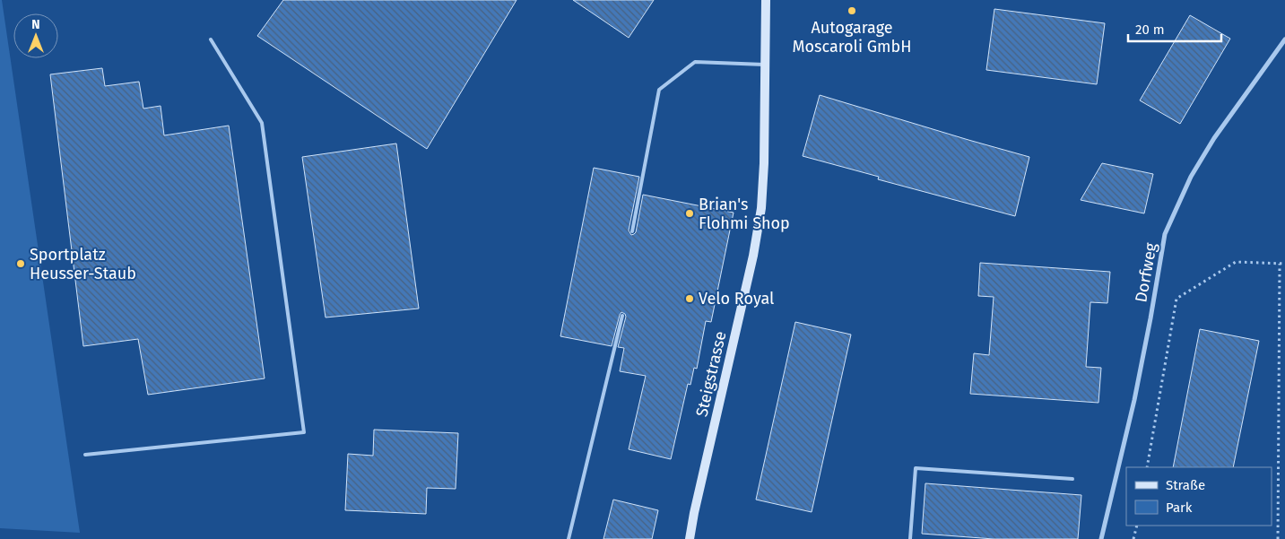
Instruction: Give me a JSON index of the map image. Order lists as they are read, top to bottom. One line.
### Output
{"streets":{"street":["Dorfweg","Steigstrasse"]},"places":["Autogarage Moscaroli GmbH","Brian's Flohmi Shop","Sportplatz Heusser-Staub","Velo Royal"],"legend":["Straße","Park"],"scale_bar":"20 m","north":"top"}
